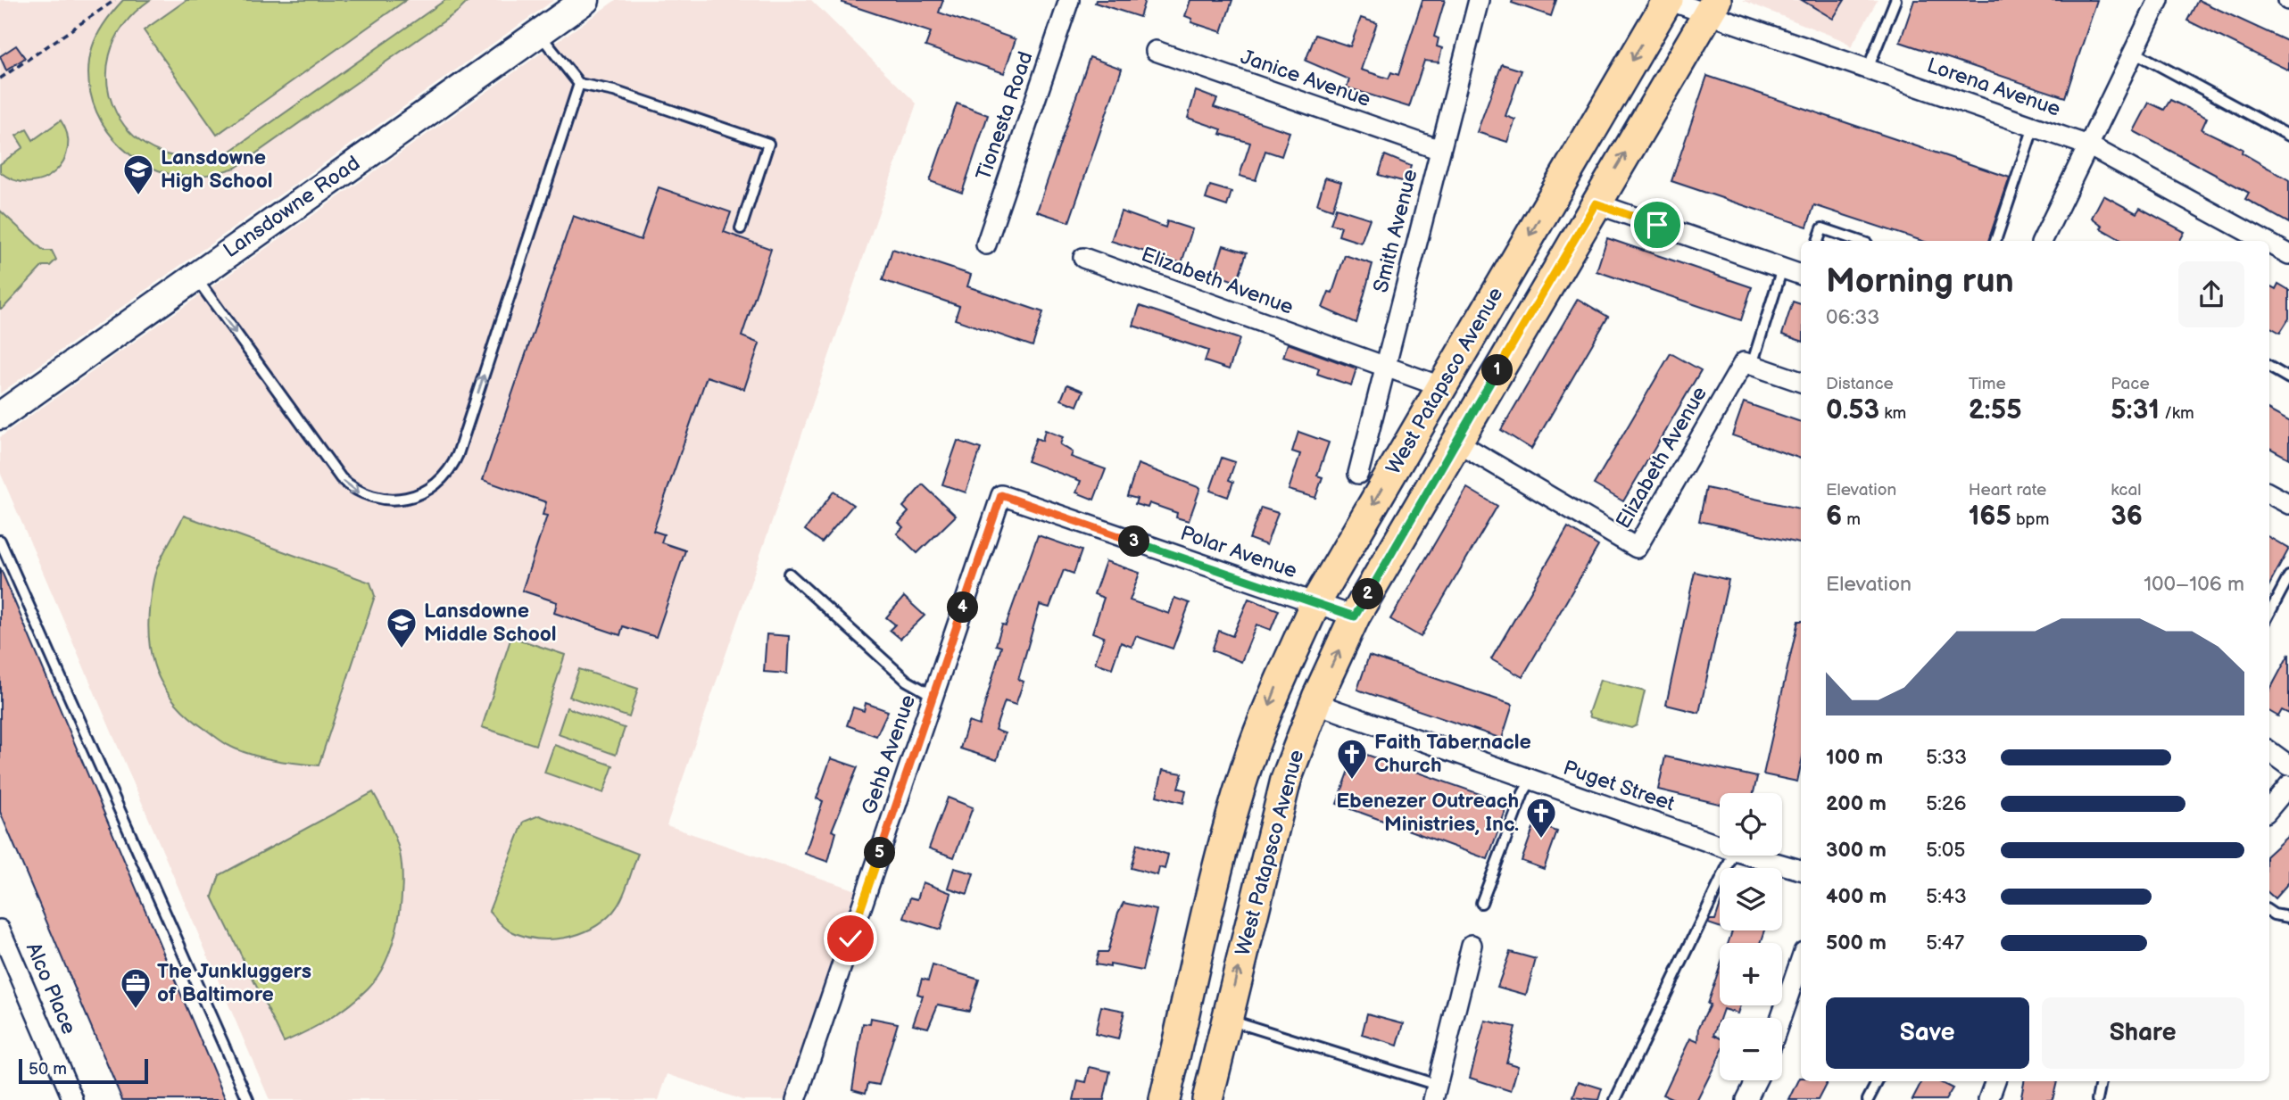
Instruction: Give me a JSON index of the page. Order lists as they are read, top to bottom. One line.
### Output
{"streets":{"main road":["West Patapsco Avenue"],"street":["Janice Avenue","Lorena Avenue","Tionesta Road","Lansdowne Road","Smith Avenue","Elizabeth Avenue","Polar Avenue","Gehb Avenue","Puget Street","Alco Place"]},"crossings":[["Janice Avenue","Smith Avenue"],["Lorena Avenue","West Patapsco Avenue"],["Smith Avenue","Elizabeth Avenue"],["Elizabeth Avenue","West Patapsco Avenue"],["West Patapsco Avenue","Polar Avenue"],["West Patapsco Avenue","Puget Street"],["Polar Avenue","Gehb Avenue"]],"places":{"school or university":["Lansdowne High School","Lansdowne Middle School"],"church":["Faith Tabernacle Church","Ebenezer Outreach Ministries, Inc."],"office":["The Junkluggers of Baltimore"]},"scale_bar":"50 m","page":{"heading":["Morning run","06:33"],"stats":[["Distance","0.53 km"],["Time","2:55"],["Pace","5:31 /km"],["Elevation","6 m"],["Heart rate","165 bpm"],["kcal","36"]],"pins":["1","3","2","4","5"],"chart":["Elevation","100–106 m"],"list":[{"name":"100 m","note":"5:33"},{"name":"200 m","note":"5:26"},{"name":"300 m","note":"5:05"},{"name":"400 m","note":"5:43"},{"name":"500 m","note":"5:47"}],"map_buttons":["+","−"],"buttons":["Save","Share"],"scale":"50 m"}}
